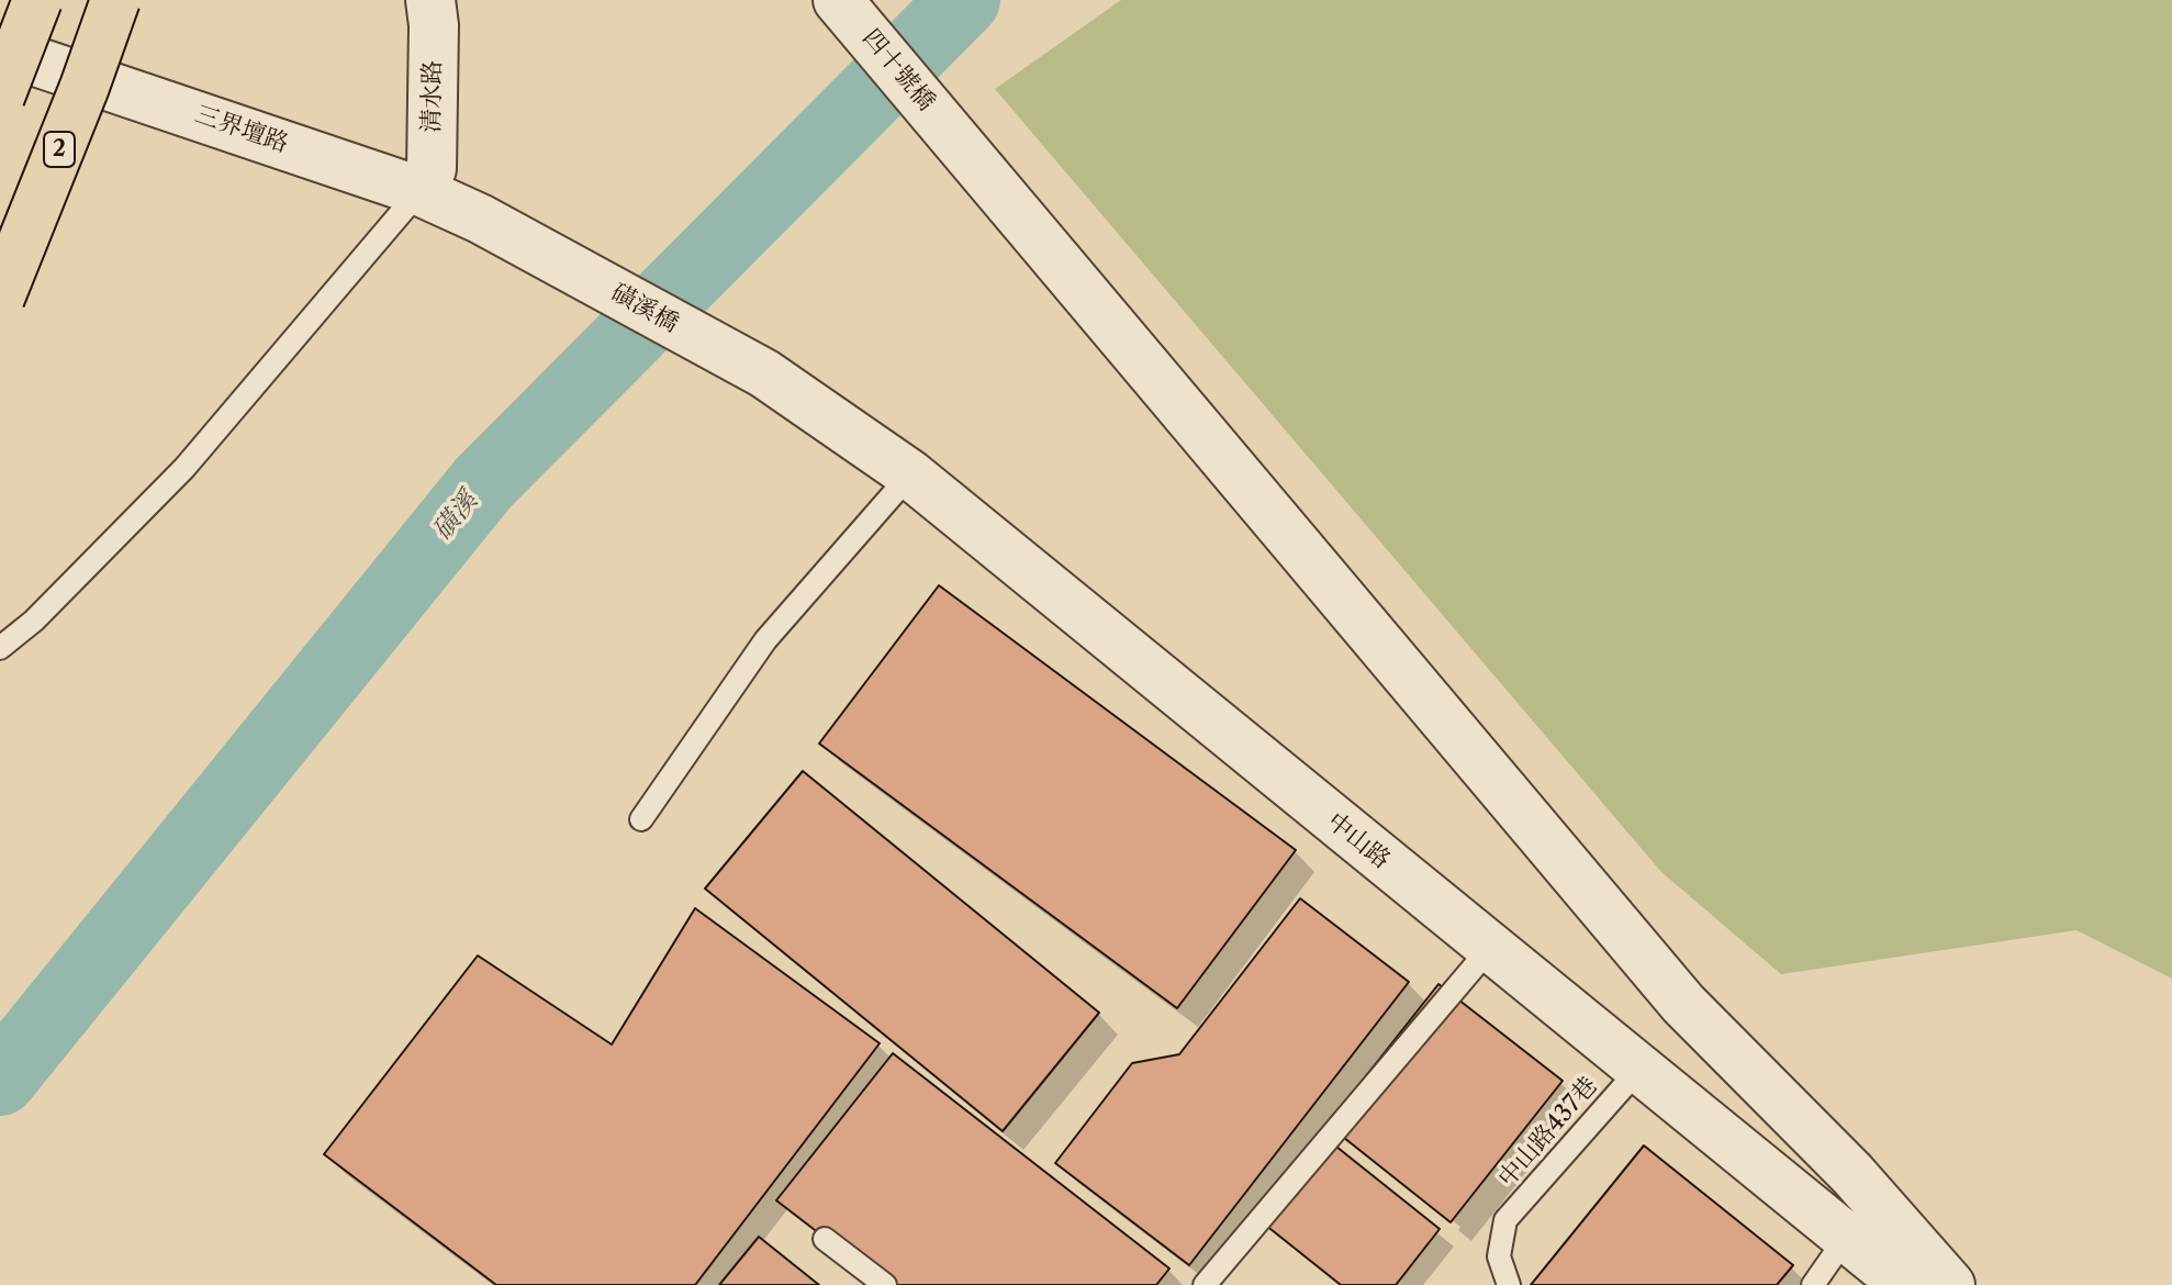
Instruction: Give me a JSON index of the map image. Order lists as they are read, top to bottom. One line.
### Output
{"streets":{"main road":["2"],"street":["四十號橋","清水路","三界壇路","磺溪橋","中山路"],"lane":["中山路437巷"]},"crossings":[["清水路","三界壇路"],["三界壇路","磺溪橋"],["磺溪橋","中山路"],["中山路","中山路437巷"]],"water":["磺溪"]}
